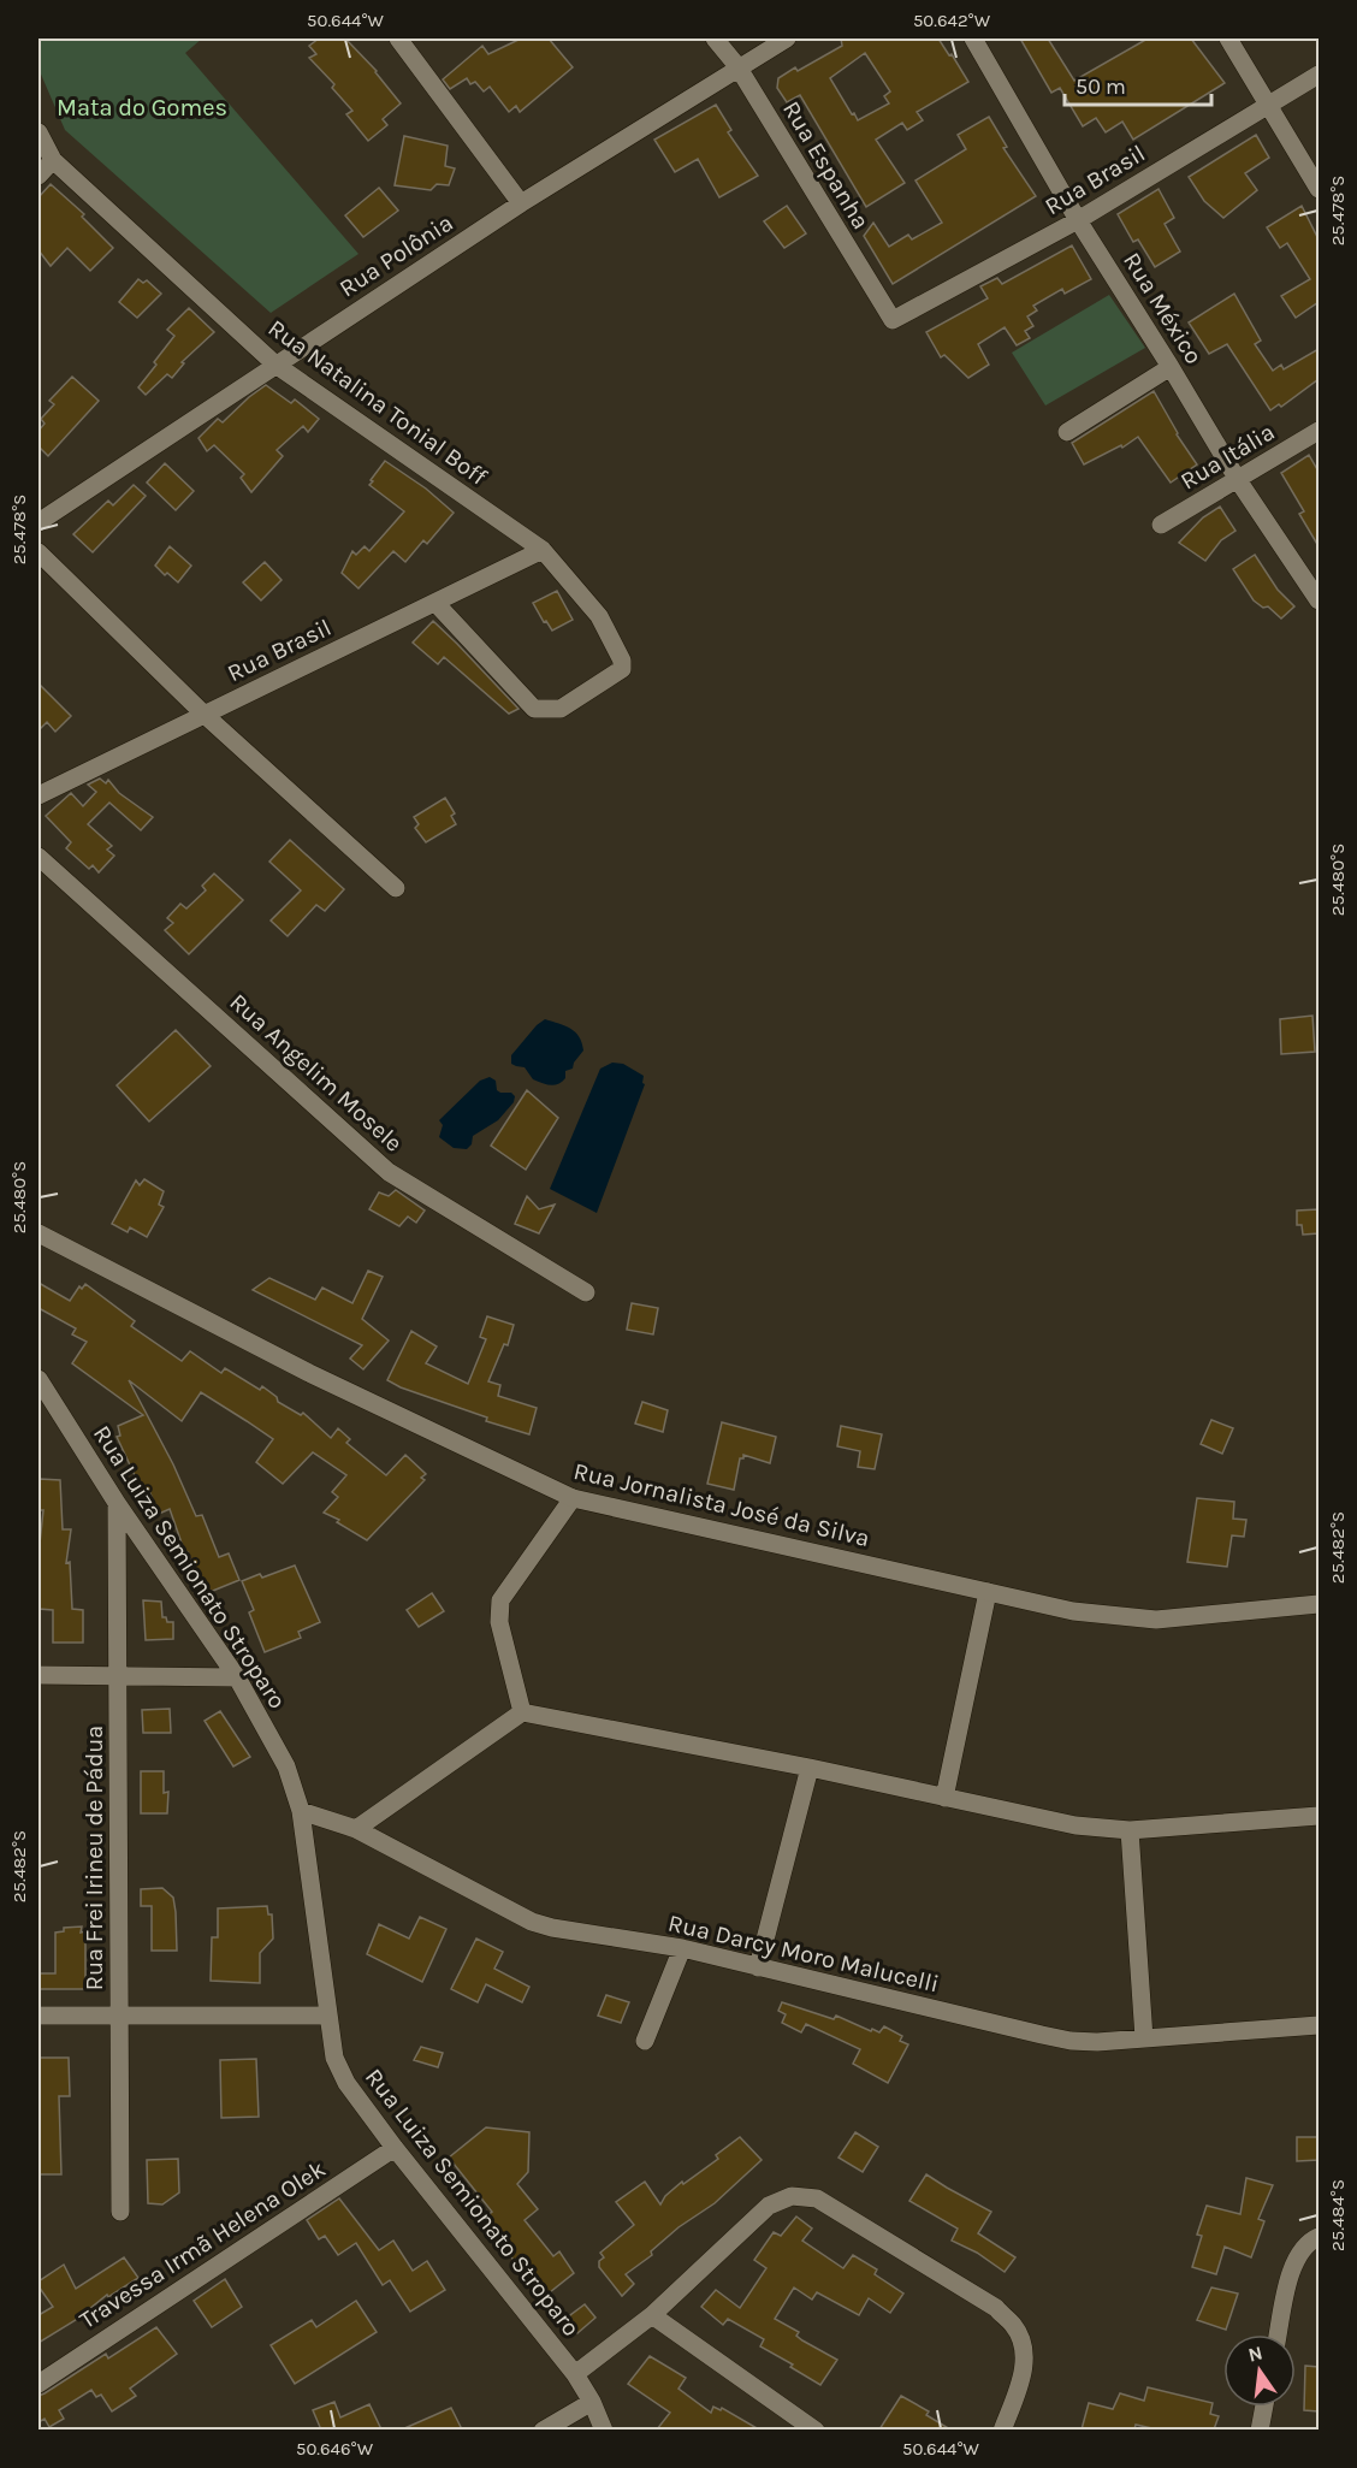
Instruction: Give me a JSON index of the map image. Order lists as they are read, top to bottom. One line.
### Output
{"streets":{"street":["Rua Espanha","Rua Brasil","Rua Polônia","Rua México","Rua Natalina Tonial Boff","Rua Itália","Rua Angelim Mosele","Rua Jornalista José da Silva","Rua Luiza Semionato Stroparo","Rua Frei Irineu de Pádua","Rua Darcy Moro Malucelli","Travessa Irmã Helena Olek"]},"crossings":[["Rua Espanha","Rua Brasil"],["Rua Espanha","Rua Polônia"],["Rua Brasil","Rua México"],["Rua Brasil","Rua Natalina Tonial Boff"],["Rua Polônia","Rua Natalina Tonial Boff"],["Rua México","Rua Itália"],["Rua Luiza Semionato Stroparo","Rua Frei Irineu de Pádua"],["Rua Luiza Semionato Stroparo","Rua Darcy Moro Malucelli"],["Rua Luiza Semionato Stroparo","Travessa Irmã Helena Olek"]],"parks":["Mata do Gomes"],"scale_bar":"50 m","north":"top","coordinates":["50.644°W","50.642°W","25.478°S","25.480°S","25.482°S","25.484°S","50.646°W"]}
